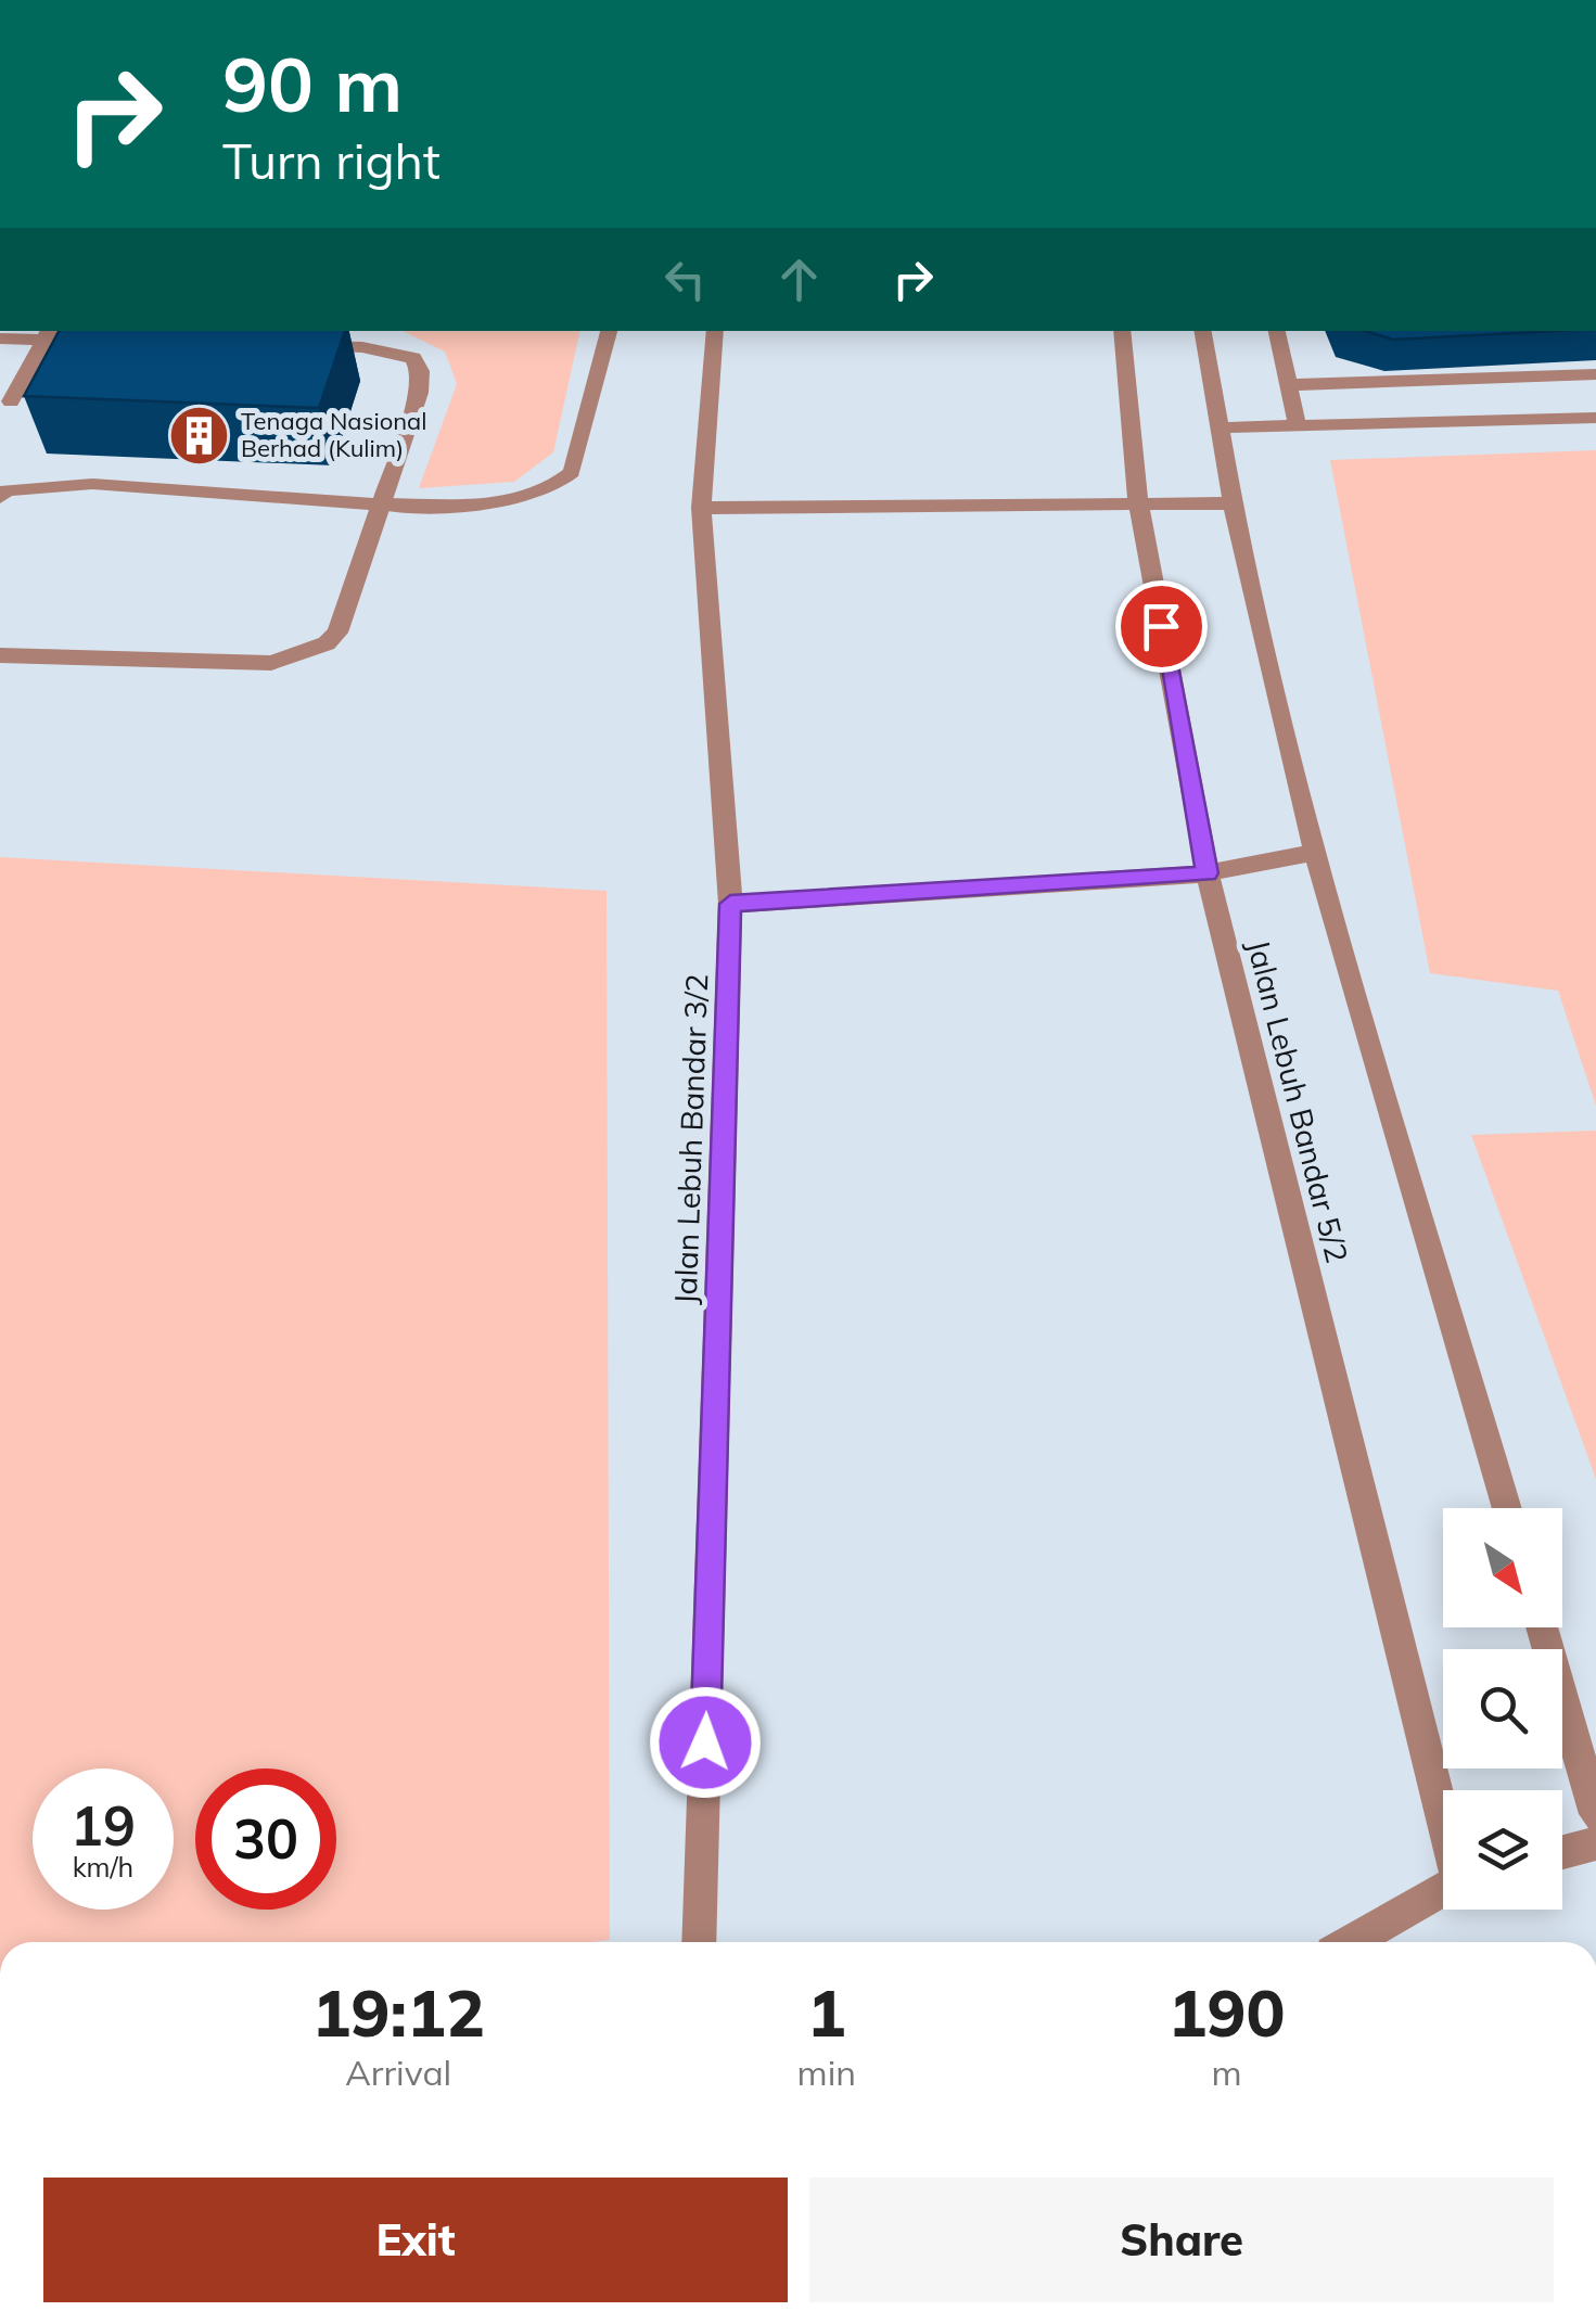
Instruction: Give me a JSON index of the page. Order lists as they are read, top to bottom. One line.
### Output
{"streets":{"street":["Jalan Lebuh Bandar 5/2","Jalan Lebuh Bandar 3/2"]},"places":{"building":["Tenaga Nasional Berhad (Kulim)"]},"north":"bottom right","page":{"turn":["90 m","Turn right"],"speed":"19 km/h","limit":"30","eta":["19:12","Arrival","1","min","190","m"],"buttons":["Exit","Share"]}}
